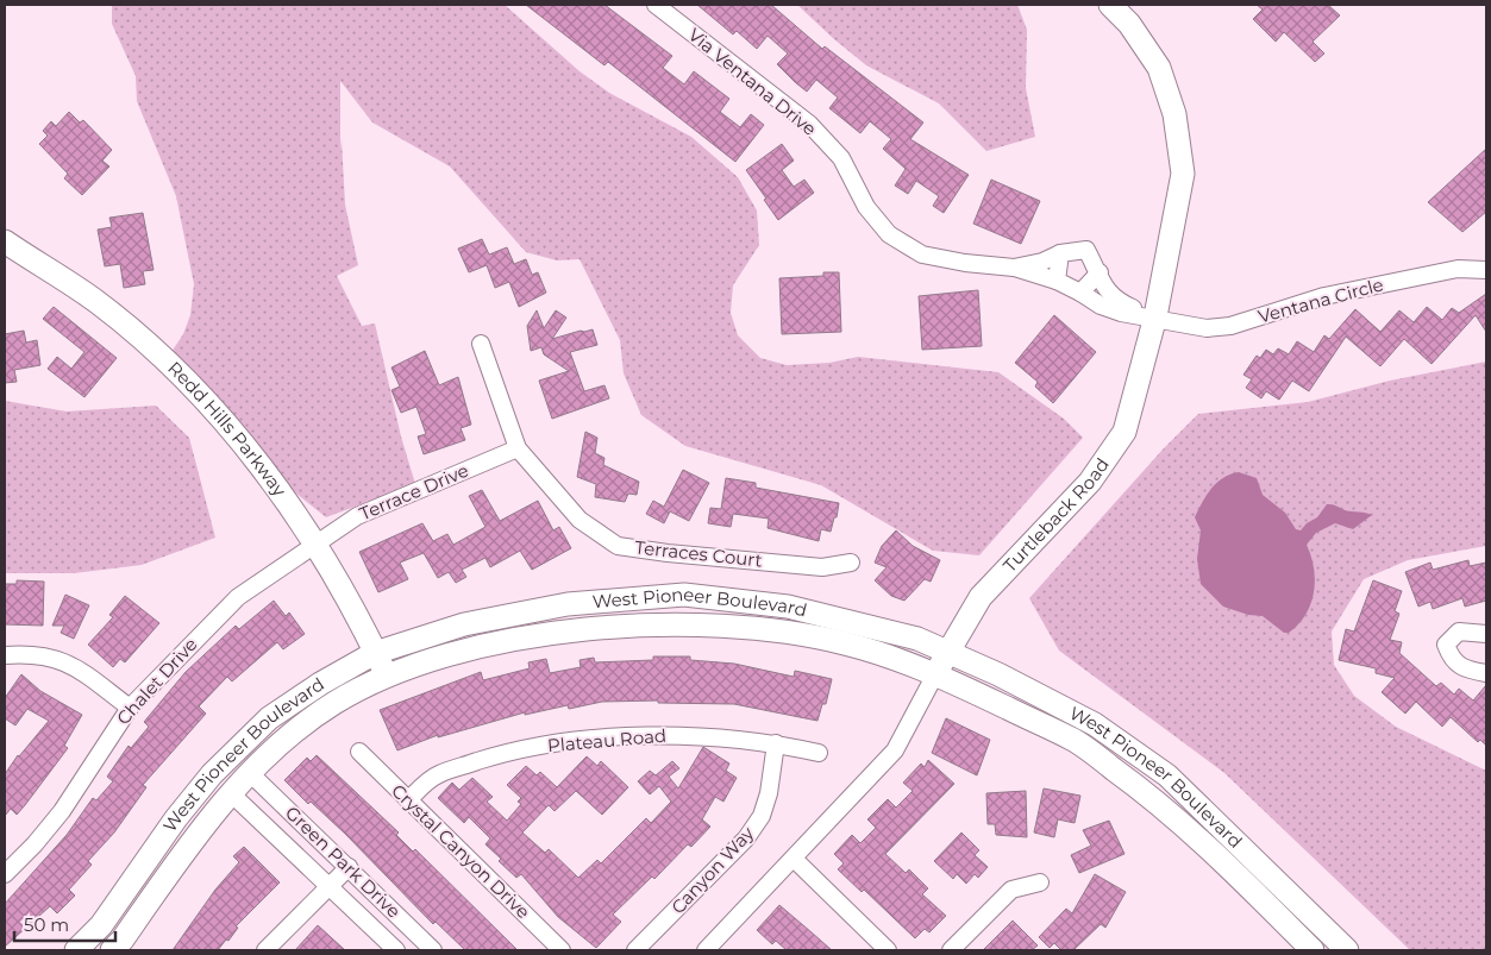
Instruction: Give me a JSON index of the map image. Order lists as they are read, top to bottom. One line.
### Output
{"streets":{"main road":["Redd Hills Parkway","Turtleback Road","West Pioneer Boulevard"],"street":["Via Ventana Drive","Ventana Circle","Terrace Drive","Terraces Court","Chalet Drive","Plateau Road","Crystal Canyon Drive","Green Park Drive","Canyon Way"]},"crossings":[["Ventana Circle","Turtleback Road"],["Redd Hills Parkway","Terrace Drive"],["Redd Hills Parkway","West Pioneer Boulevard"],["Redd Hills Parkway","Chalet Drive"],["Terrace Drive","Terraces Court"],["Terrace Drive","Chalet Drive"],["Turtleback Road","West Pioneer Boulevard"],["West Pioneer Boulevard","Green Park Drive"],["Plateau Road","Crystal Canyon Drive"],["Plateau Road","Canyon Way"]],"scale_bar":"50 m"}
